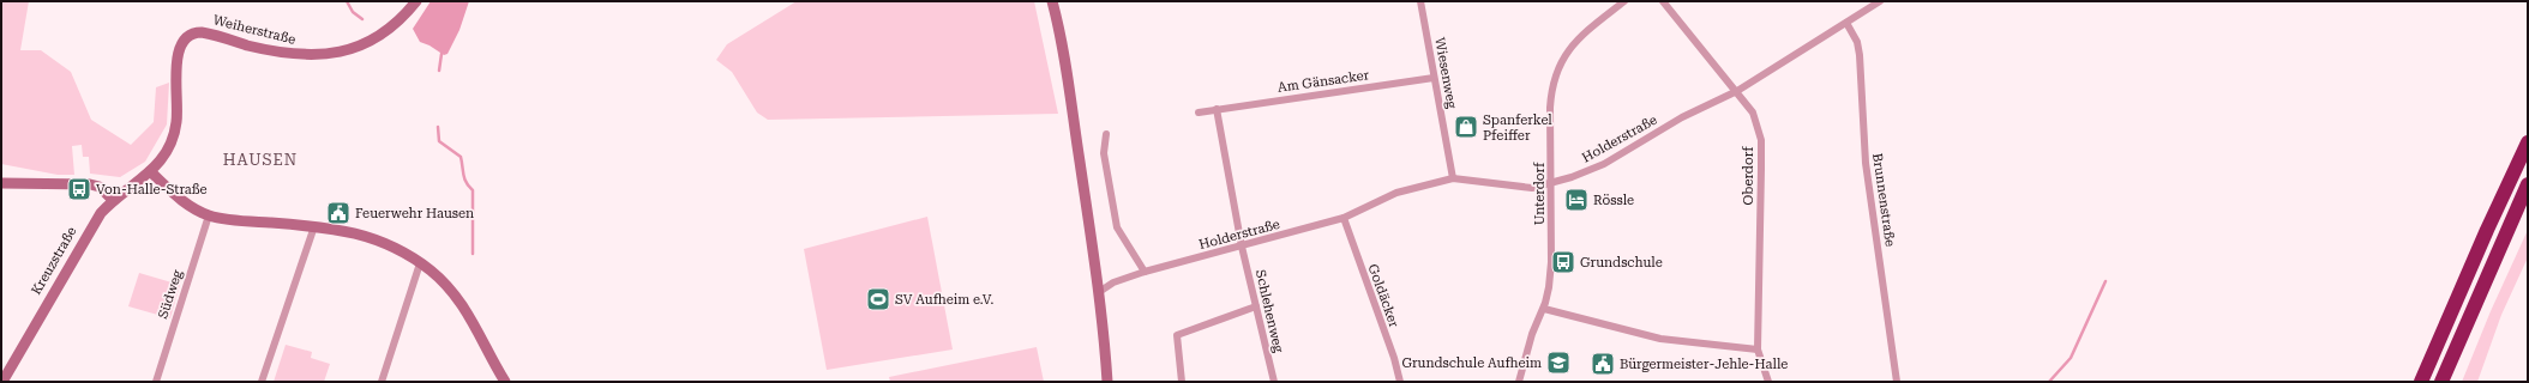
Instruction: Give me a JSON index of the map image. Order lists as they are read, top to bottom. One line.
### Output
{"streets":{"street":["Weiherstraße","Wiesenweg","Am Gänsacker","Holderstraße","Oberdorf","Unterdorf","Brunnenstraße","Kreuzstraße","Südweg","Goldäcker","Schlehenweg"]},"crossings":[["Weiherstraße","Kreuzstraße"],["Wiesenweg","Am Gänsacker"],["Wiesenweg","Holderstraße"],["Holderstraße","Oberdorf"],["Holderstraße","Unterdorf"],["Holderstraße","Brunnenstraße"],["Holderstraße","Goldäcker"],["Holderstraße","Schlehenweg"]],"districts":["HAUSEN"],"places":{"shop":["Spanferkel Pfeiffer"],"bus stop":["Von-Halle-Straße","Grundschule"],"hotel":["Rössle"],"public building":["Feuerwehr Hausen","Bürgermeister-Jehle-Halle"],"sports":["SV Aufheim e.V."],"school or university":["Grundschule Aufheim"]}}
